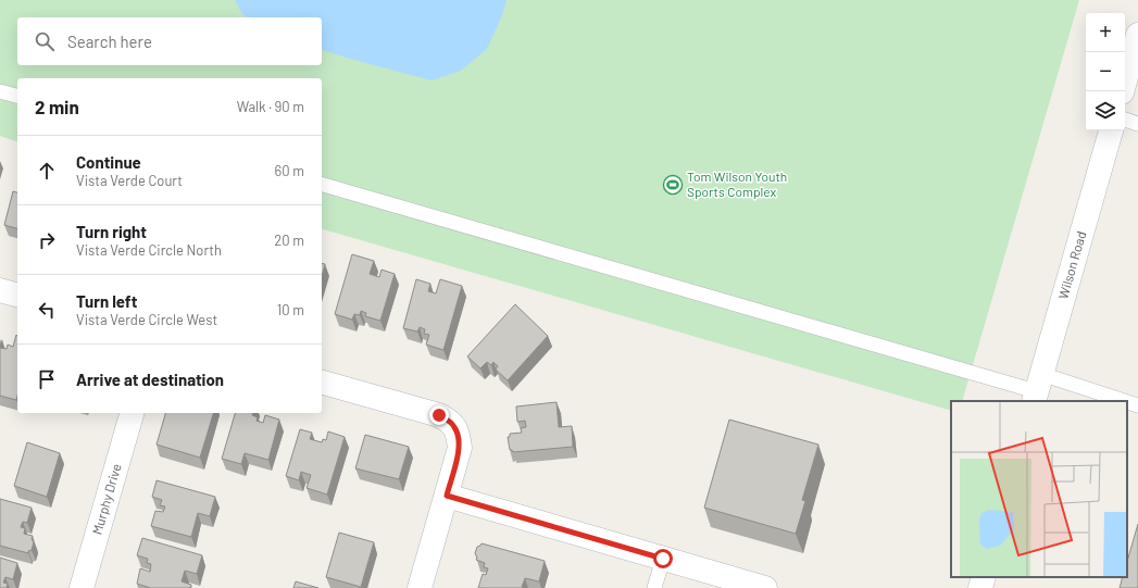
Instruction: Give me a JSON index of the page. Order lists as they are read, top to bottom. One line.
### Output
{"streets":{"street":["Wilson Road","Murphy Drive"]},"places":{"sports":["Tom Wilson Youth Sports Complex"]},"page":{"map_buttons":["+","−"],"search":"Search here","heading":["2 min","Walk · 90 m"],"list":[["Continue","Vista Verde Court","60 m"],["Turn right","Vista Verde Circle North","20 m"],["Turn left","Vista Verde Circle West","10 m"],"Arrive at destination"]}}
